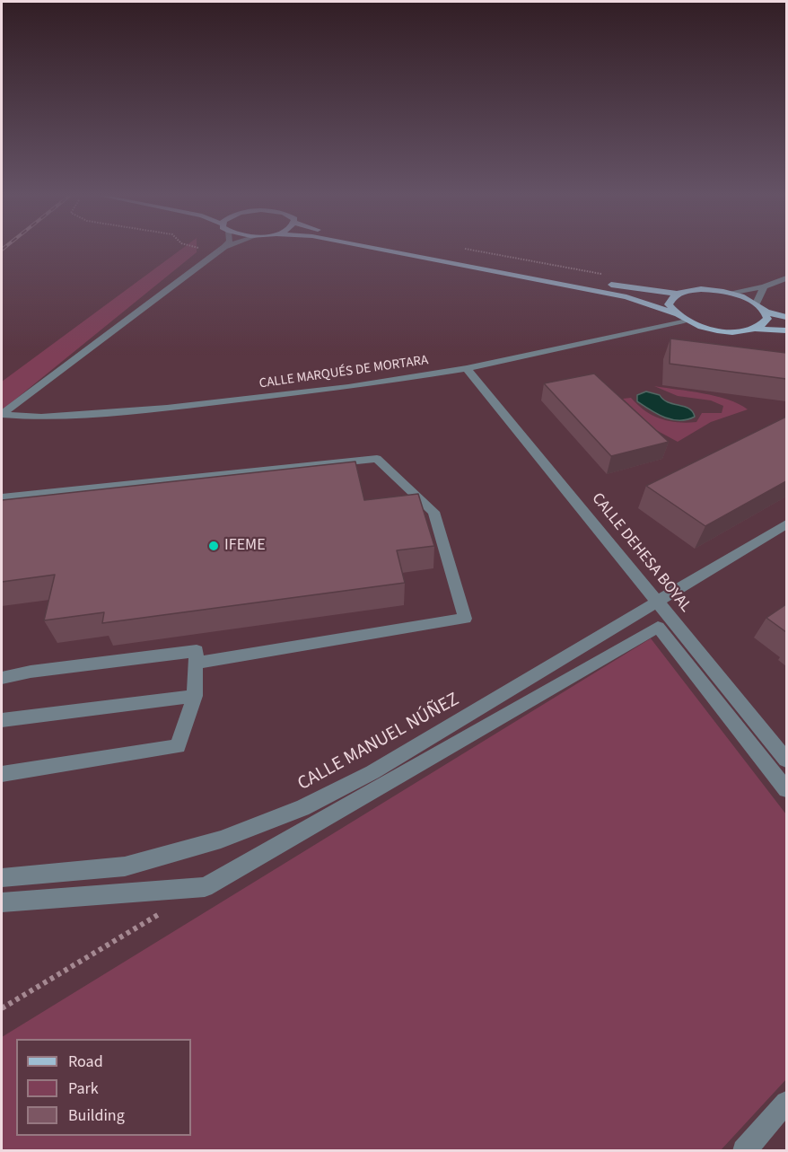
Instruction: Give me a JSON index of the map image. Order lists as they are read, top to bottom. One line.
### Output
{"streets":{"street":["CALLE MARQUÉS DE MORTARA","CALLE DEHESA BOYAL","CALLE MANUEL NÚÑEZ"]},"crossings":[["CALLE MARQUÉS DE MORTARA","CALLE DEHESA BOYAL"],["CALLE DEHESA BOYAL","CALLE MANUEL NÚÑEZ"]],"places":["IFEME"],"legend":["Road","Park","Building"]}
